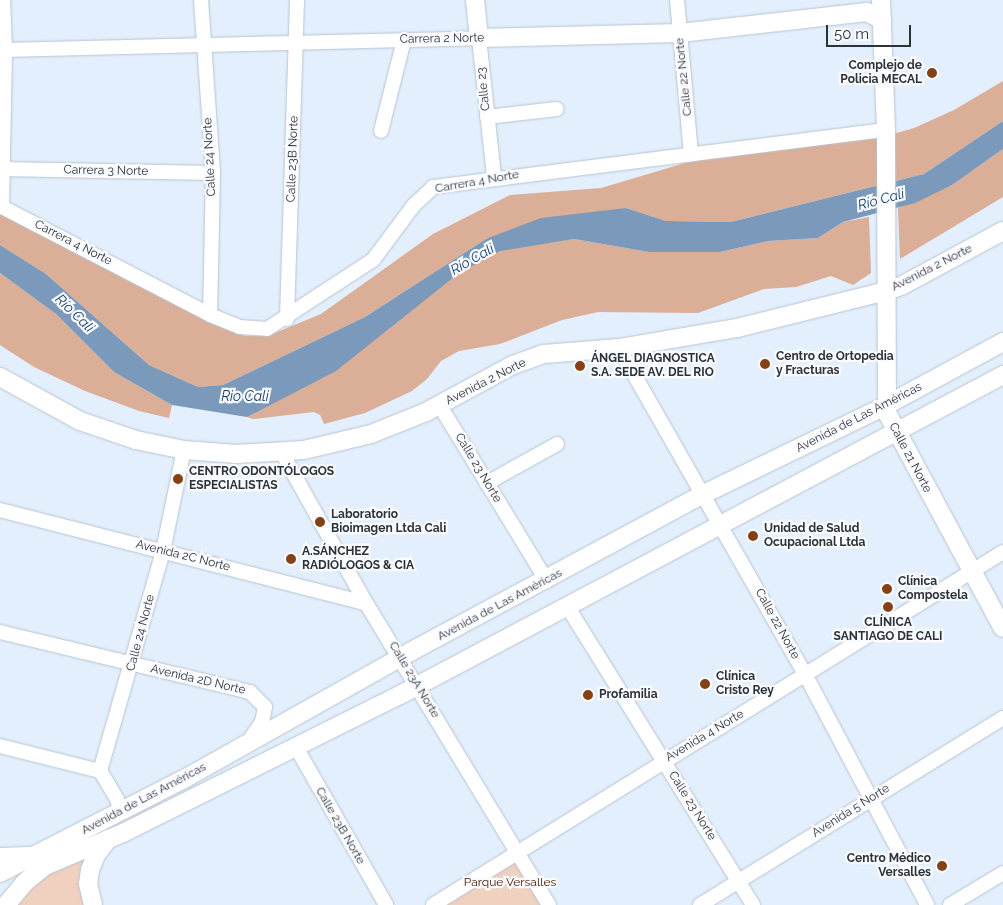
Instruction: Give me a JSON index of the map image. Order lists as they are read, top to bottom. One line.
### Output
{"streets":{"main road":["Carrera 2 Norte","Calle 23","Avenida 2 Norte","Avenida de Las Américas","Calle 21 Norte"],"street":["Calle 22 Norte","Calle 24 Norte","Calle 23B Norte","Carrera 3 Norte","Carrera 4 Norte","Calle 23 Norte","Avenida 2C Norte","Avenida 2D Norte","Calle 23A Norte","Avenida 4 Norte","Avenida 5 Norte"]},"crossings":[["Carrera 2 Norte","Calle 22 Norte"],["Carrera 2 Norte","Calle 23"],["Carrera 2 Norte","Calle 24 Norte"],["Carrera 2 Norte","Calle 23B Norte"],["Carrera 2 Norte","Calle 21 Norte"],["Calle 22 Norte","Carrera 4 Norte"],["Calle 22 Norte","Avenida 2 Norte"],["Calle 22 Norte","Avenida de Las Américas"],["Calle 22 Norte","Avenida 4 Norte"],["Calle 22 Norte","Avenida 5 Norte"],["Calle 23","Carrera 4 Norte"],["Calle 24 Norte","Carrera 3 Norte"],["Calle 24 Norte","Carrera 4 Norte"],["Calle 24 Norte","Avenida 2 Norte"],["Calle 24 Norte","Avenida 2C Norte"],["Calle 24 Norte","Avenida 2D Norte"],["Calle 23B Norte","Carrera 4 Norte"],["Calle 23B Norte","Avenida de Las Américas"],["Carrera 4 Norte","Calle 21 Norte"],["Avenida 2 Norte","Calle 21 Norte"],["Avenida 2 Norte","Calle 23 Norte"],["Avenida 2 Norte","Calle 23A Norte"],["Avenida de Las Américas","Calle 21 Norte"],["Avenida de Las Américas","Calle 23 Norte"],["Avenida de Las Américas","Avenida 2D Norte"],["Avenida de Las Américas","Calle 23A Norte"],["Calle 21 Norte","Avenida 4 Norte"],["Calle 23 Norte","Avenida 4 Norte"],["Calle 23 Norte","Avenida 5 Norte"],["Avenida 2C Norte","Calle 23A Norte"],["Calle 23A Norte","Avenida 4 Norte"]],"water":["Río Cali","Rio Cali"],"parks":["Parque Versalles"],"places":["Complejo de Policia MECAL","Centro de Ortopedia y Fracturas","ÁNGEL DIAGNOSTICA S.A. SEDE AV. DEL RIO","CENTRO ODONTÓLOGOS ESPECIALISTAS","Laboratorio Bioimagen Ltda Cali","Unidad de Salud Ocupacional Ltda","A.SÁNCHEZ RADIÓLOGOS & CIA","Clínica Compostela","CLÍNICA SANTIAGO DE CALI","Clínica Cristo Rey","Profamilia","Centro Médico Versalles"],"scale_bar":"50 m"}
